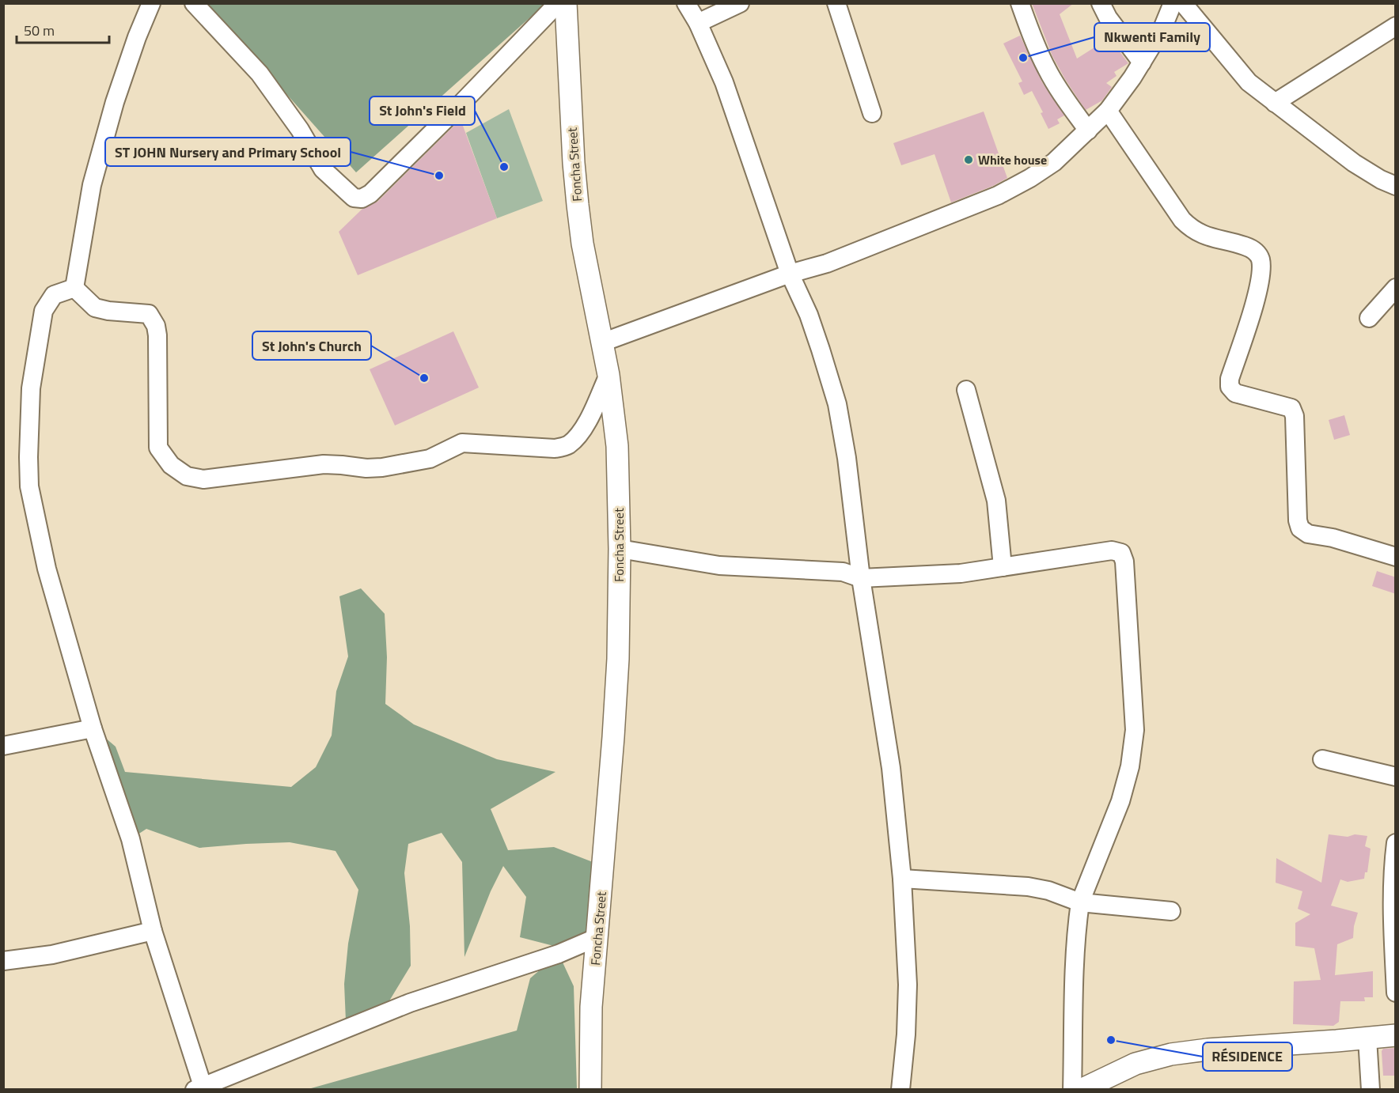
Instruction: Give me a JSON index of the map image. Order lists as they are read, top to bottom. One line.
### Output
{"streets":{"main road":["Foncha Street"]},"places":["Nkwenti Family","White house","St John's Field","ST JOHN Nursery and Primary School","St John's Church","RÉSIDENCE"],"scale_bar":"50 m"}
